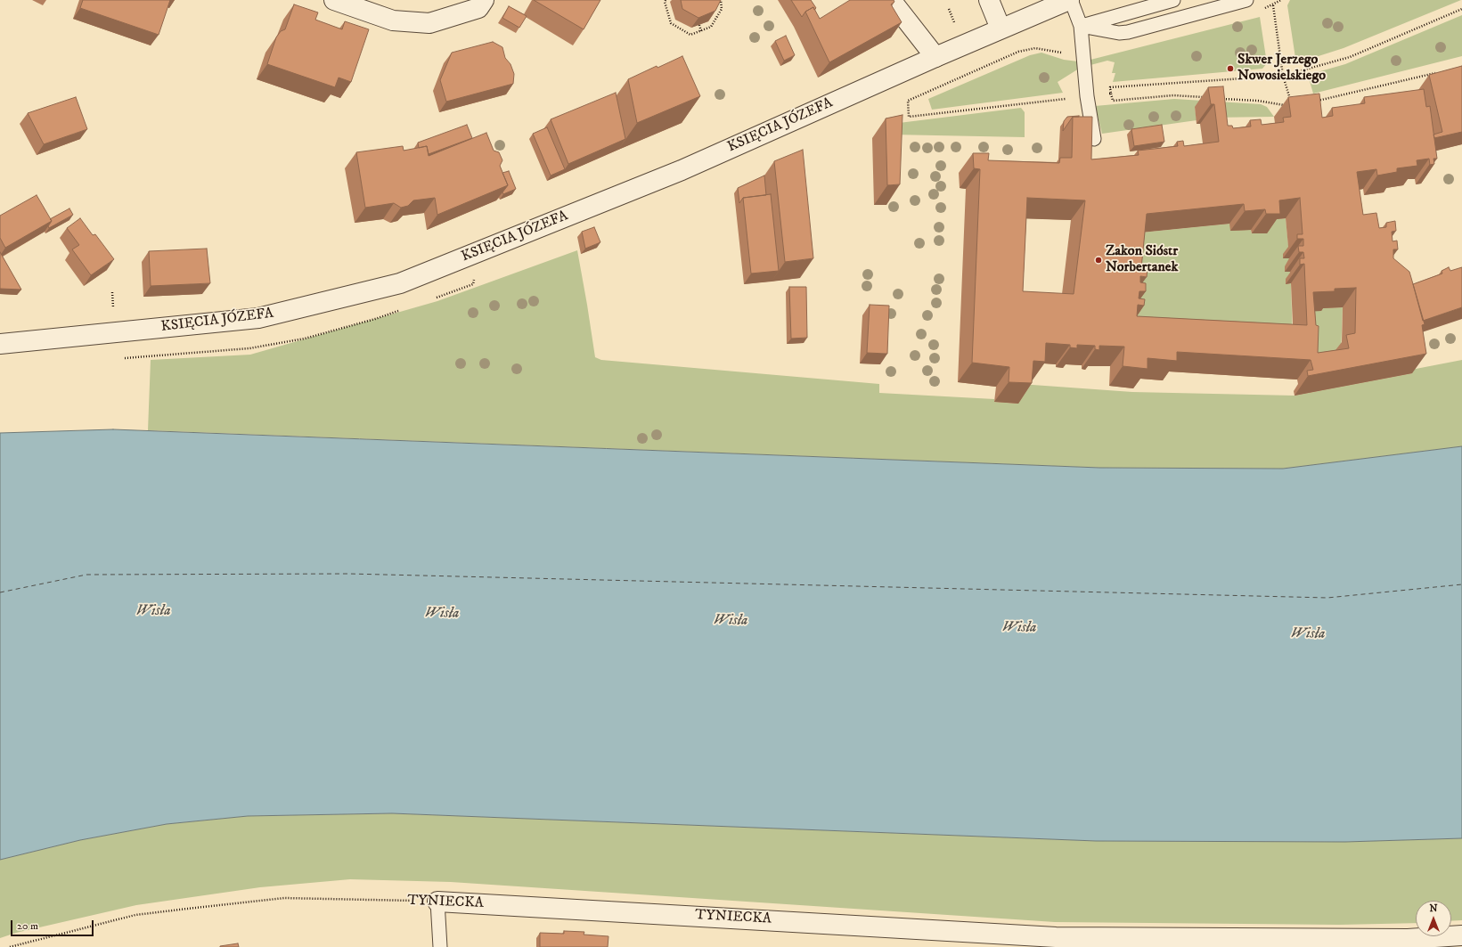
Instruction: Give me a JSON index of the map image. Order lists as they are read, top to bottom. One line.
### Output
{"streets":{"street":["KSIĘCIA JÓZEFA","TYNIECKA"]},"water":["Wisła"],"places":["Skwer Jerzego Nowosielskiego","Zakon Sióstr Norbertanek"],"scale_bar":"20 m","north":"top"}
